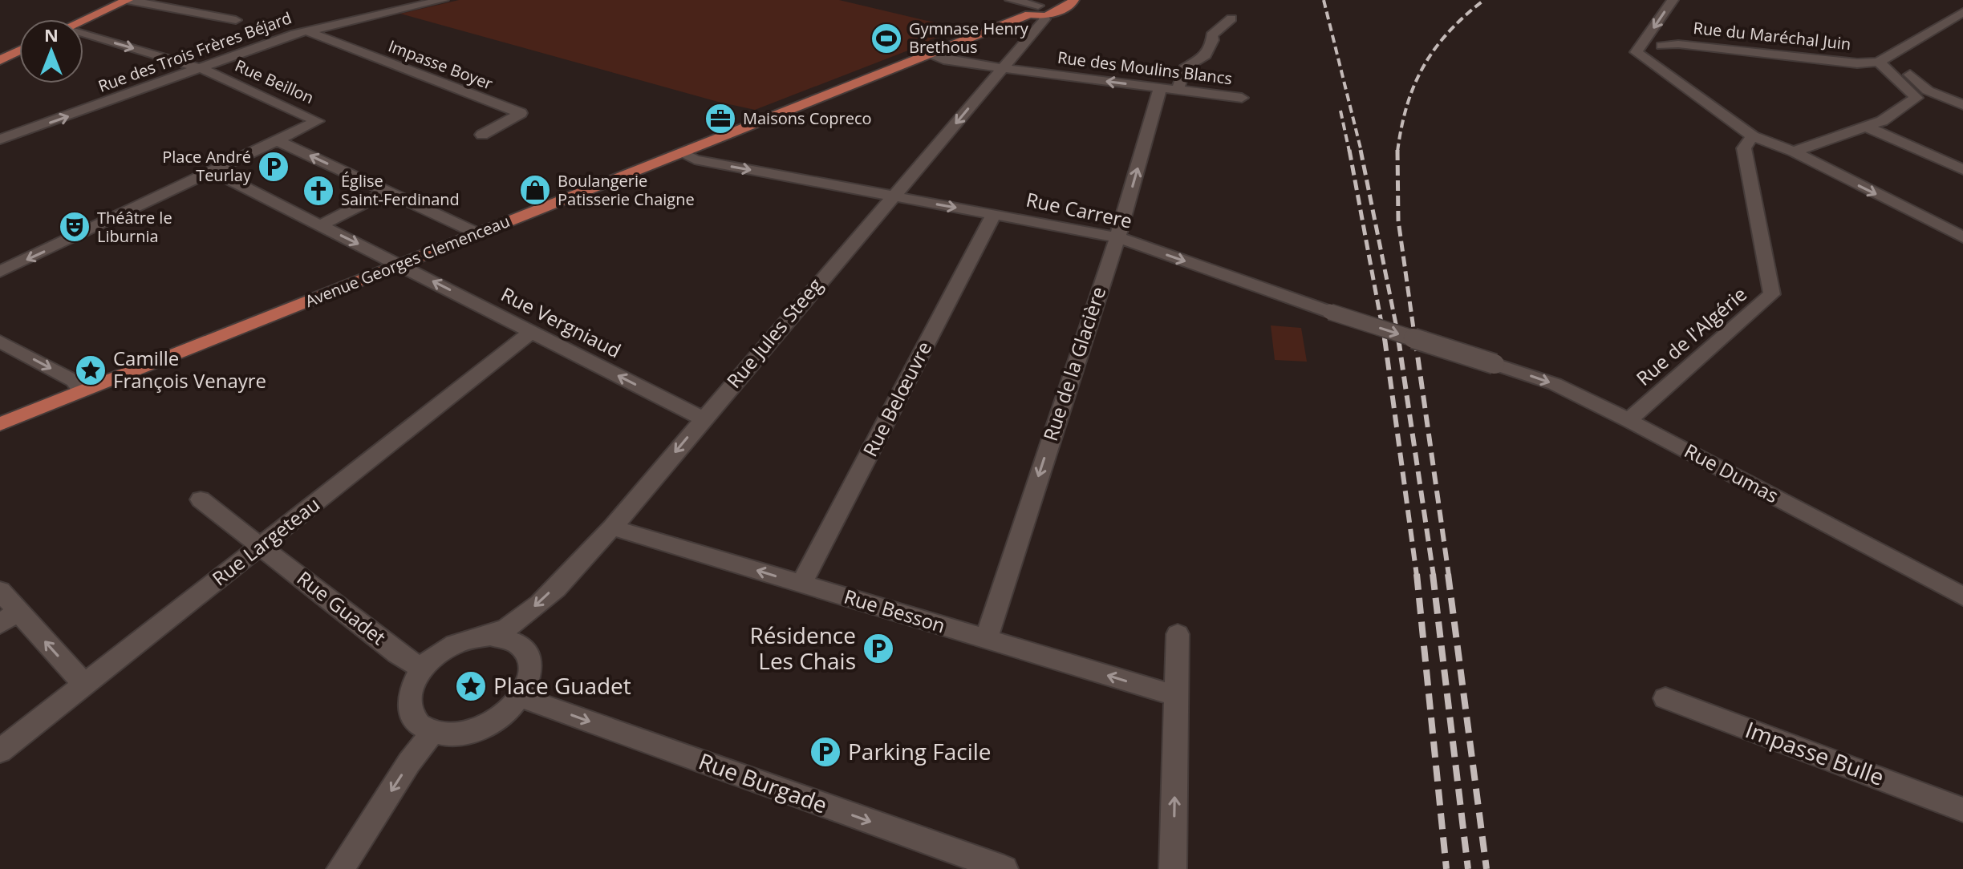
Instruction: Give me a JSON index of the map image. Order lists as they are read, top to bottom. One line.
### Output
{"streets":{"main road":["Avenue Georges Clemenceau"],"street":["Rue du Maréchal Juin","Rue des Trois Frères Béjard","Impasse Boyer","Rue des Moulins Blancs","Rue Beillon","Rue Carrere","Rue Vergniaud","Rue Jules Steeg","Rue de l'Algérie","Rue de la Glacière","Rue Belœuvre","Rue Dumas","Rue Largeteau","Rue Guadet","Rue Besson","Impasse Bulle","Rue Burgade"]},"crossings":[["Rue des Trois Frères Béjard","Impasse Boyer"],["Rue des Trois Frères Béjard","Rue Beillon"],["Rue des Moulins Blancs","Avenue Georges Clemenceau"],["Rue des Moulins Blancs","Rue Jules Steeg"],["Rue des Moulins Blancs","Rue de la Glacière"],["Rue Carrere","Avenue Georges Clemenceau"],["Rue Carrere","Rue Jules Steeg"],["Rue Carrere","Rue de la Glacière"],["Rue Carrere","Rue Belœuvre"],["Rue Carrere","Rue Dumas"],["Avenue Georges Clemenceau","Rue Vergniaud"],["Avenue Georges Clemenceau","Rue Jules Steeg"],["Rue Vergniaud","Rue Jules Steeg"],["Rue Vergniaud","Rue Largeteau"],["Rue Jules Steeg","Rue Guadet"],["Rue Jules Steeg","Rue Besson"],["Rue Jules Steeg","Rue Burgade"],["Rue de l'Algérie","Rue Dumas"],["Rue de la Glacière","Rue Besson"],["Rue Belœuvre","Rue Besson"],["Rue Largeteau","Rue Guadet"],["Rue Guadet","Rue Burgade"]],"one_way":["Rue des Moulins Blancs","Rue Carrere","Rue Jules Steeg","Rue Besson","Rue Burgade"],"places":{"sports":["Gymnase Henry Brethous"],"office":["Maisons Copreco"],"parking":["Place André Teurlay","Résidence Les Chais","Parking Facile"],"shop":["Boulangerie Patisserie Chaigne"],"church":["Église Saint-Ferdinand"],"theatre":["Théâtre le Liburnia"],"place":["Camille François Venayre","Place Guadet"]},"north":"top"}
